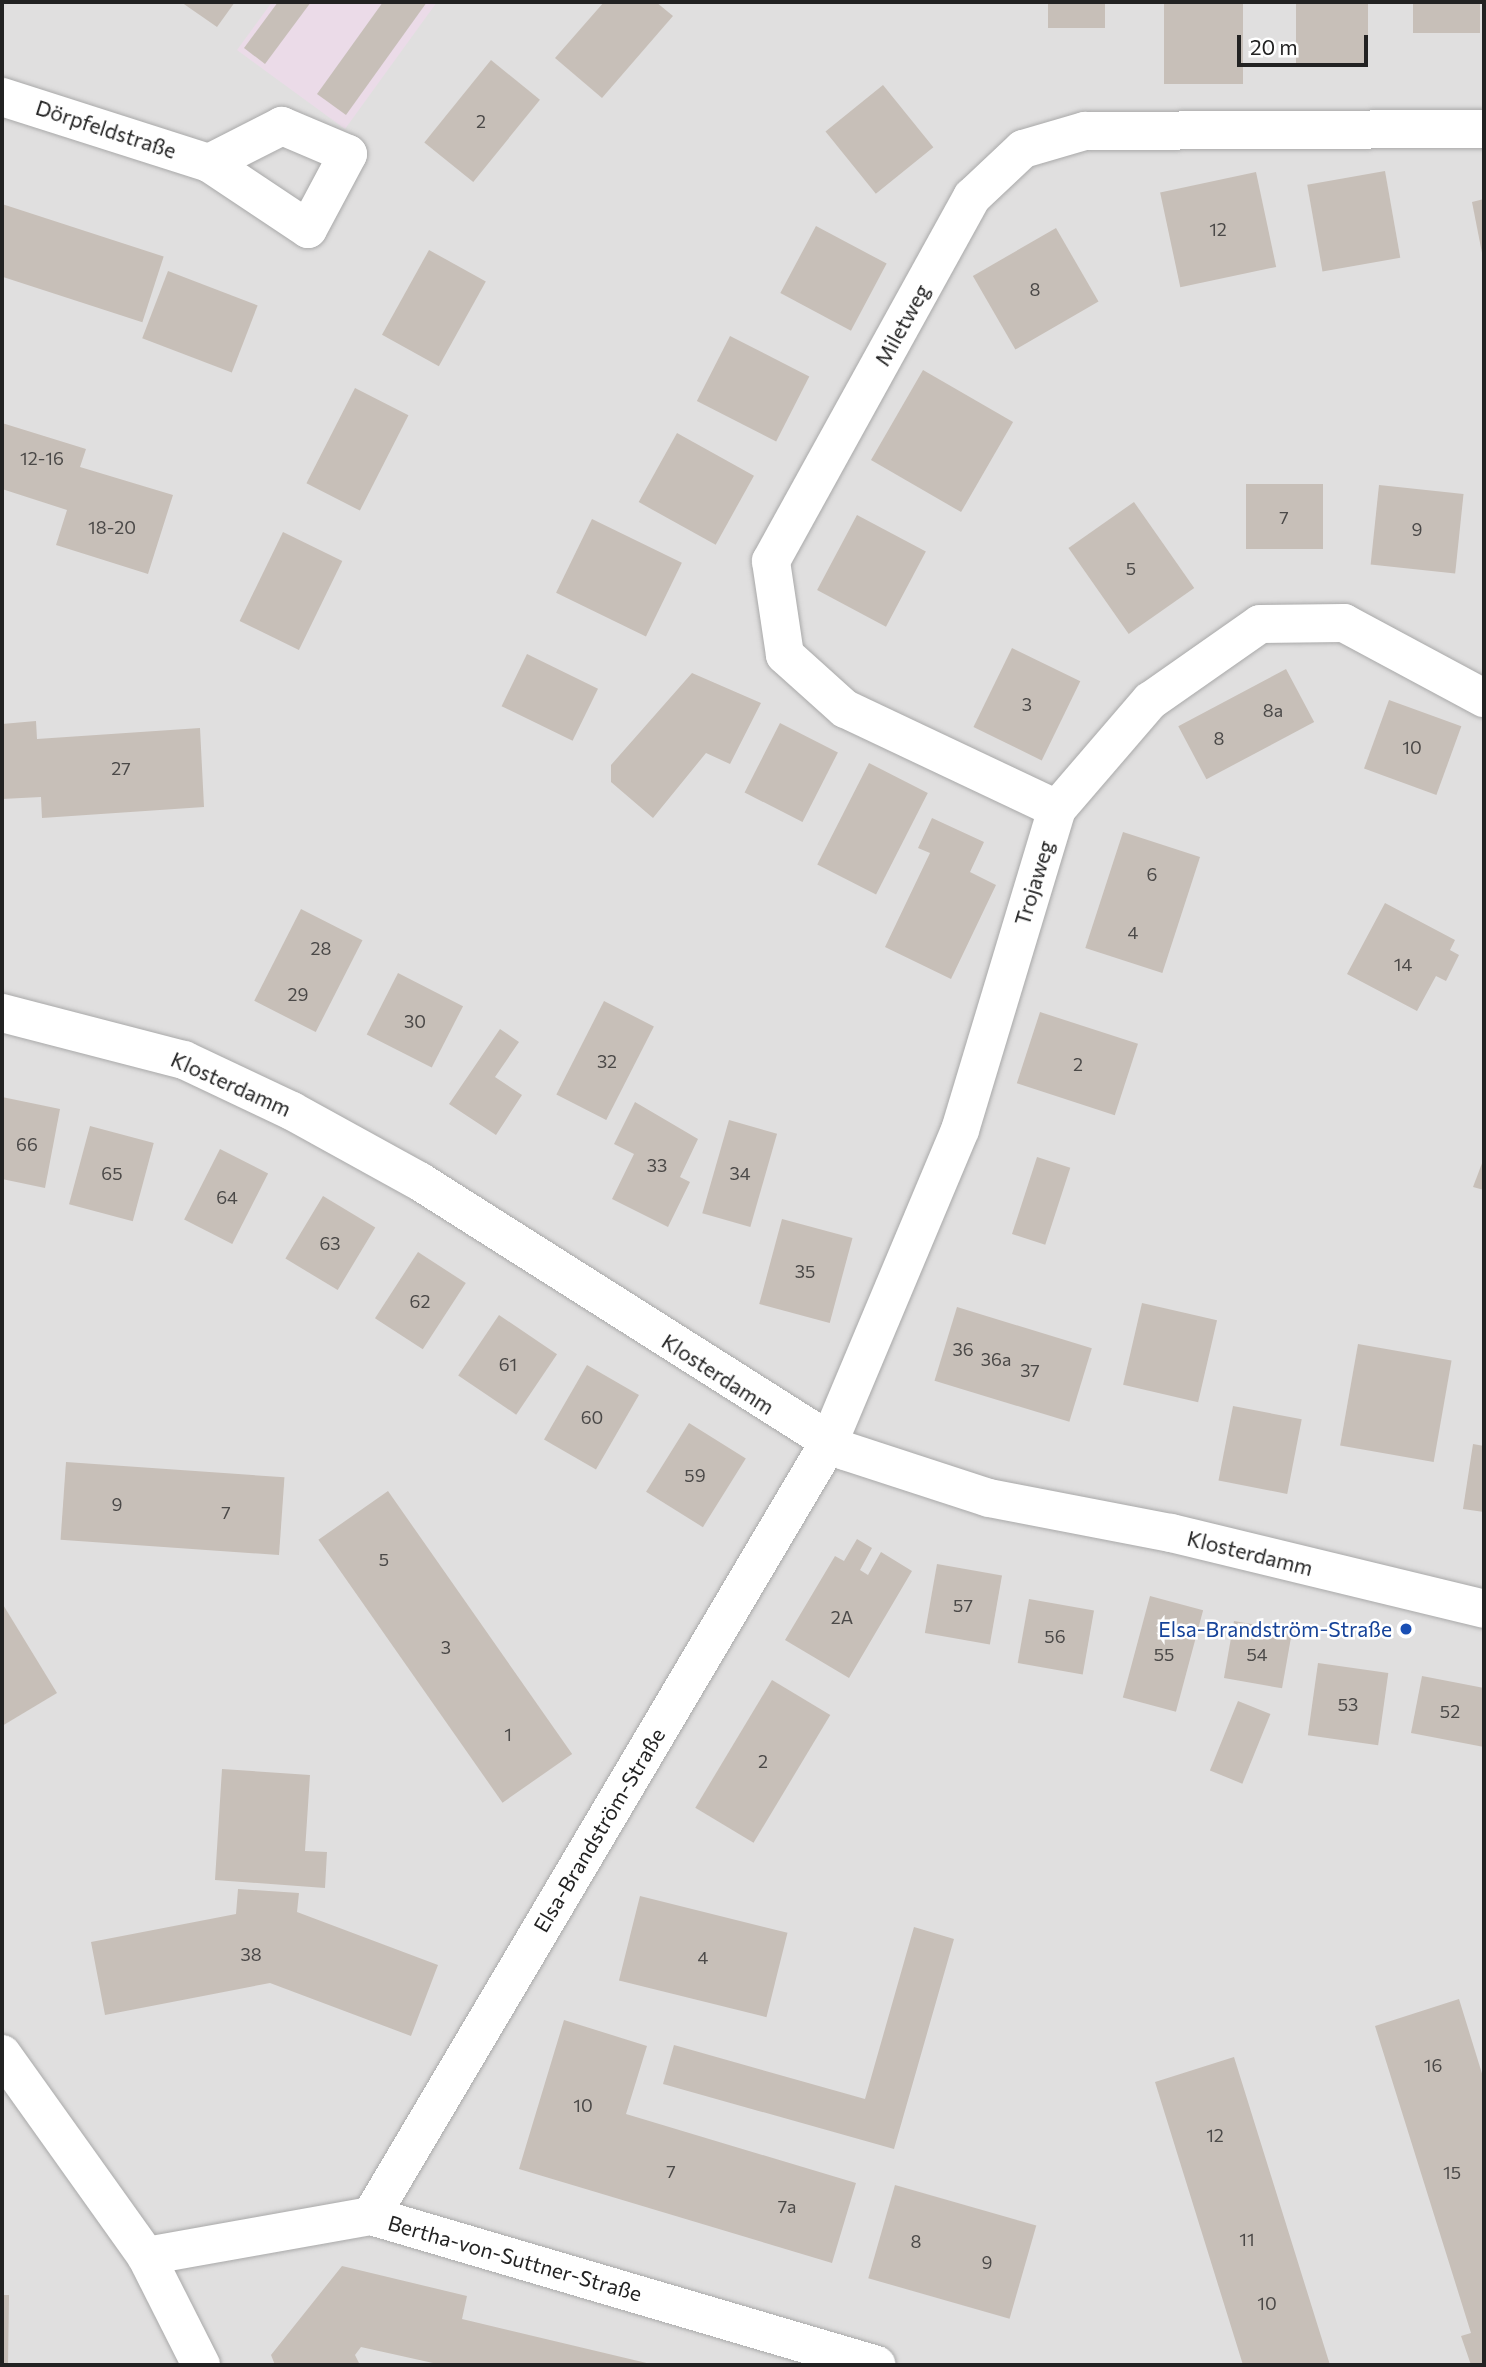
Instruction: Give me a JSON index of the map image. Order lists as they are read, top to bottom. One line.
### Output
{"streets":{"street":["Dörpfeldstraße","Miletweg","Trojaweg","Klosterdamm","Elsa-Brandström-Straße","Bertha-von-Suttner-Straße"]},"crossings":[["Miletweg","Trojaweg"],["Trojaweg","Klosterdamm"],["Trojaweg","Elsa-Brandström-Straße"],["Klosterdamm","Elsa-Brandström-Straße"],["Elsa-Brandström-Straße","Bertha-von-Suttner-Straße"]],"places":["Elsa-Brandström-Straße"],"house_numbers":["2","12","8","12-16","7","18-20","9","5","3","8a","8","10","27","6","4","28","14","29","30","32","2","66","33","65","34","64","63","35","62","36","36a","61","37","60","59","9","7","5","57","2A","56","3","55","54","53","52","1","2","38","4","16","10","12","7","15","7a","11","8","9","10"],"scale_bar":"20 m"}
